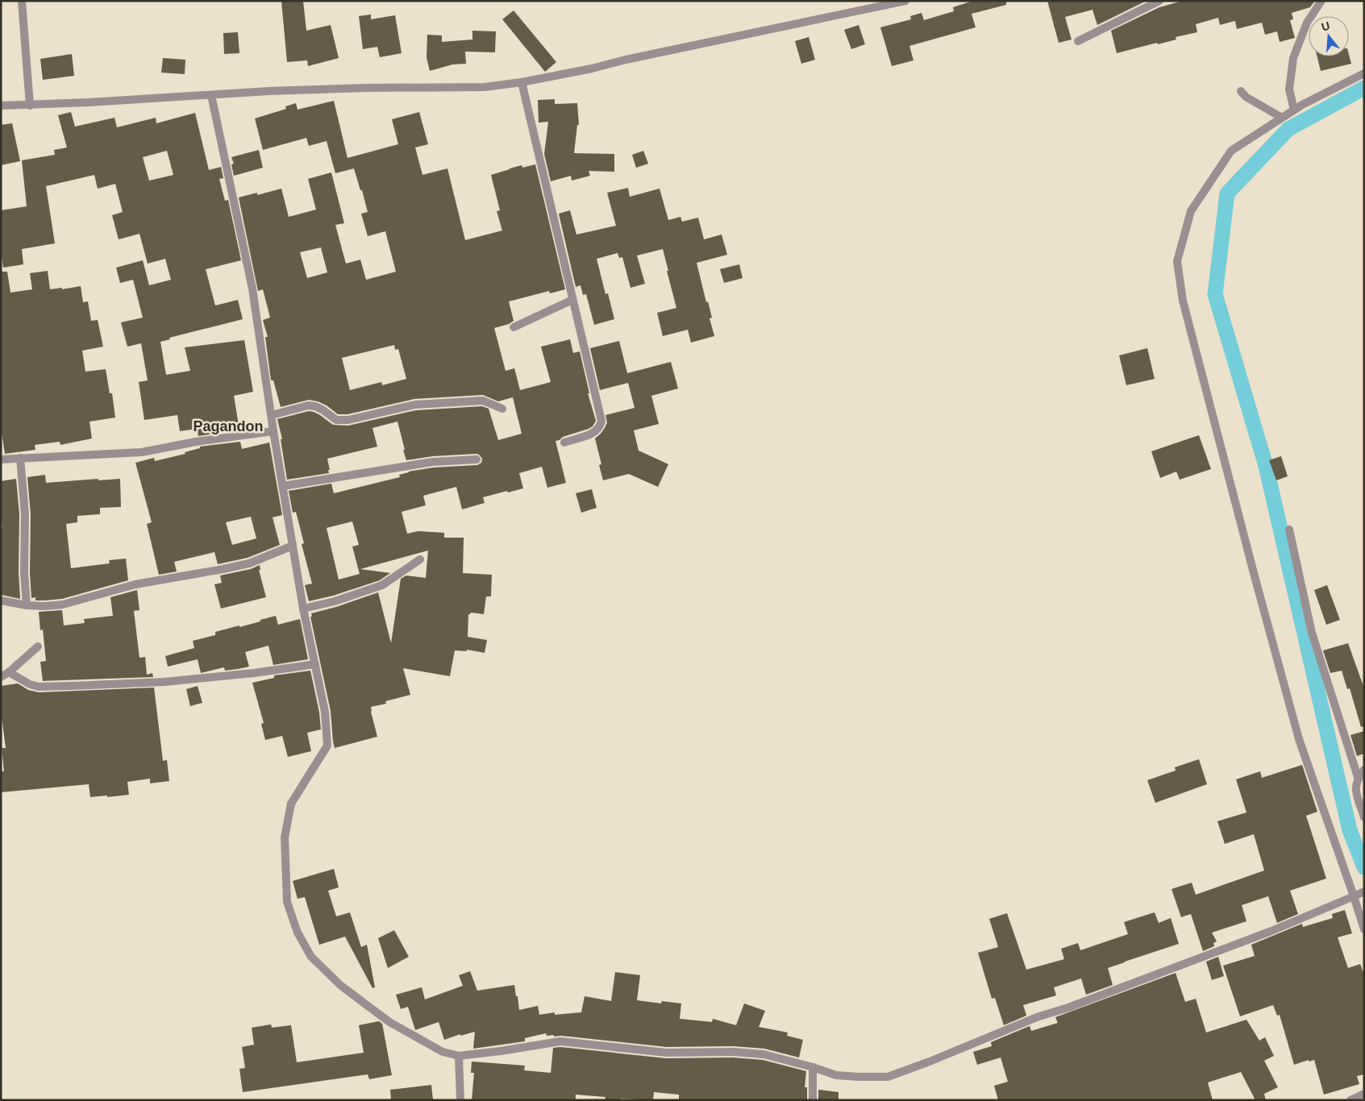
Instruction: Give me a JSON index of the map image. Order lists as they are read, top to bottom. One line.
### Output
{"districts":["Pagandon"],"north":"top"}
